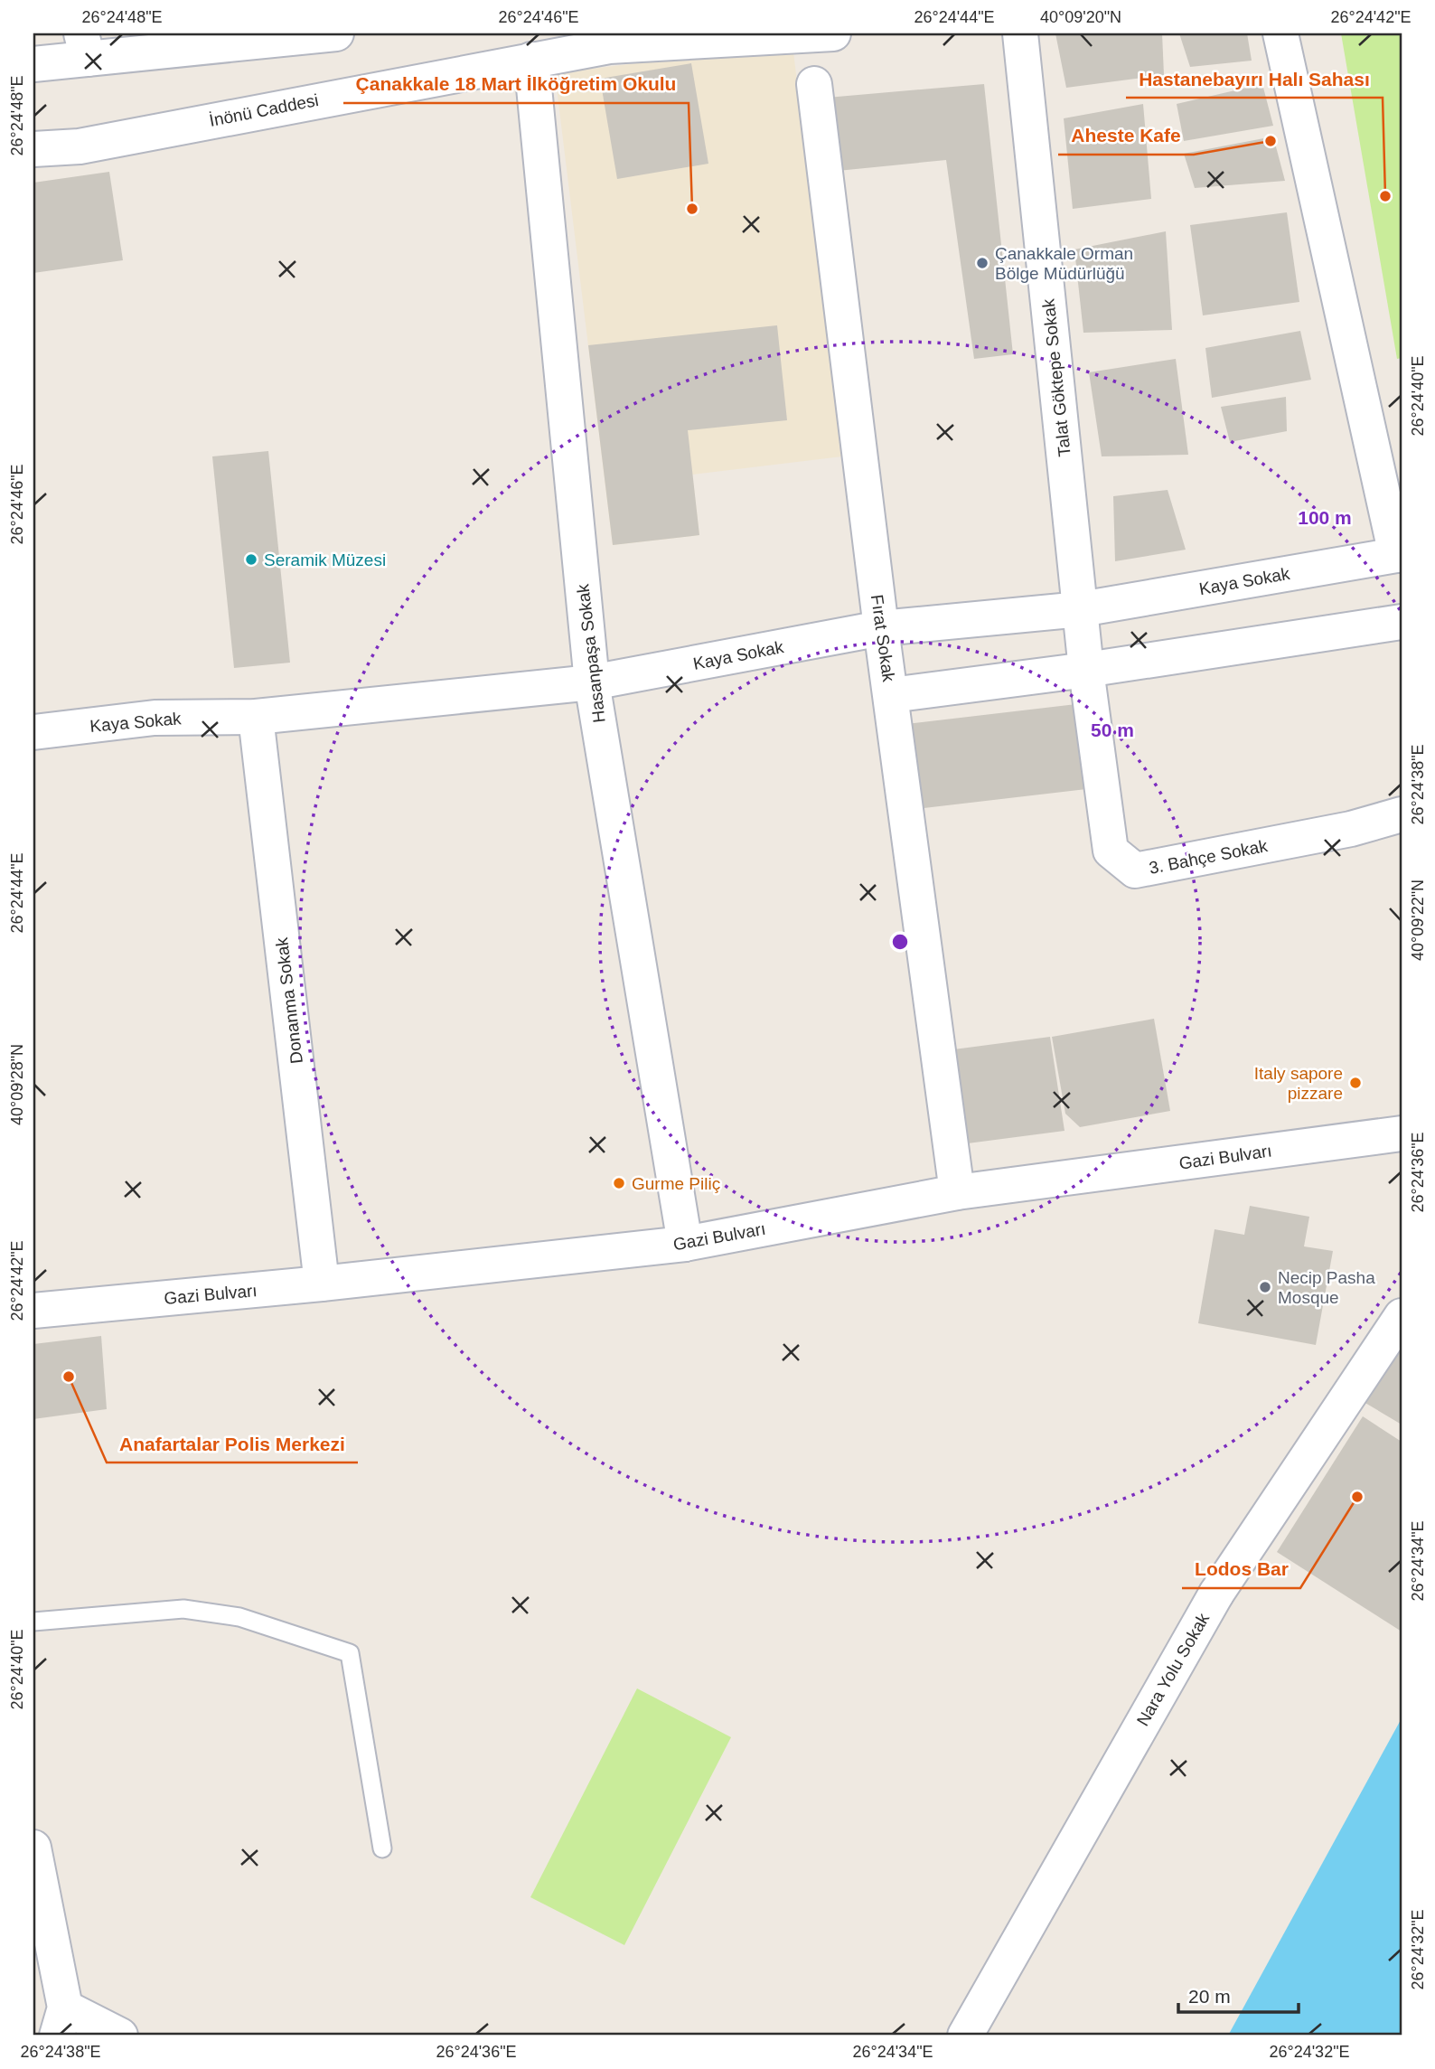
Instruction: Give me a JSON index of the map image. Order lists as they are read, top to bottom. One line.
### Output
{"streets":{"street":["İnönü Caddesi","Talat Göktepe Sokak","Kaya Sokak","Fırat Sokak","Hasanpaşa Sokak","3. Bahçe Sokak","Donanma Sokak","Gazi Bulvarı","Nara Yolu Sokak"]},"crossings":[["İnönü Caddesi","Hasanpaşa Sokak"],["Talat Göktepe Sokak","Kaya Sokak"],["Talat Göktepe Sokak","3. Bahçe Sokak"],["Kaya Sokak","Fırat Sokak"],["Kaya Sokak","Hasanpaşa Sokak"],["Kaya Sokak","3. Bahçe Sokak"],["Kaya Sokak","Donanma Sokak"],["Fırat Sokak","Gazi Bulvarı"],["Hasanpaşa Sokak","Gazi Bulvarı"],["Donanma Sokak","Gazi Bulvarı"]],"places":["Aheste Kafe","Hastanebayırı Halı Sahası","Çanakkale 18 Mart İlköğretim Okulu","Çanakkale Orman Bölge Müdürlüğü","Seramik Müzesi","Italy sapore pizzare","Gurme Piliç","Necip Pasha Mosque","Anafartalar Polis Merkezi","Lodos Bar"],"scale_bar":"20 m","coordinates":["26°24'48\"E","26°24'46\"E","26°24'44\"E","40°09'20\"N","26°24'42\"E","26°24'40\"E","26°24'38\"E","40°09'22\"N","40°09'28\"N","26°24'36\"E","26°24'34\"E","26°24'32\"E"],"rings":["100 m","50 m"]}
